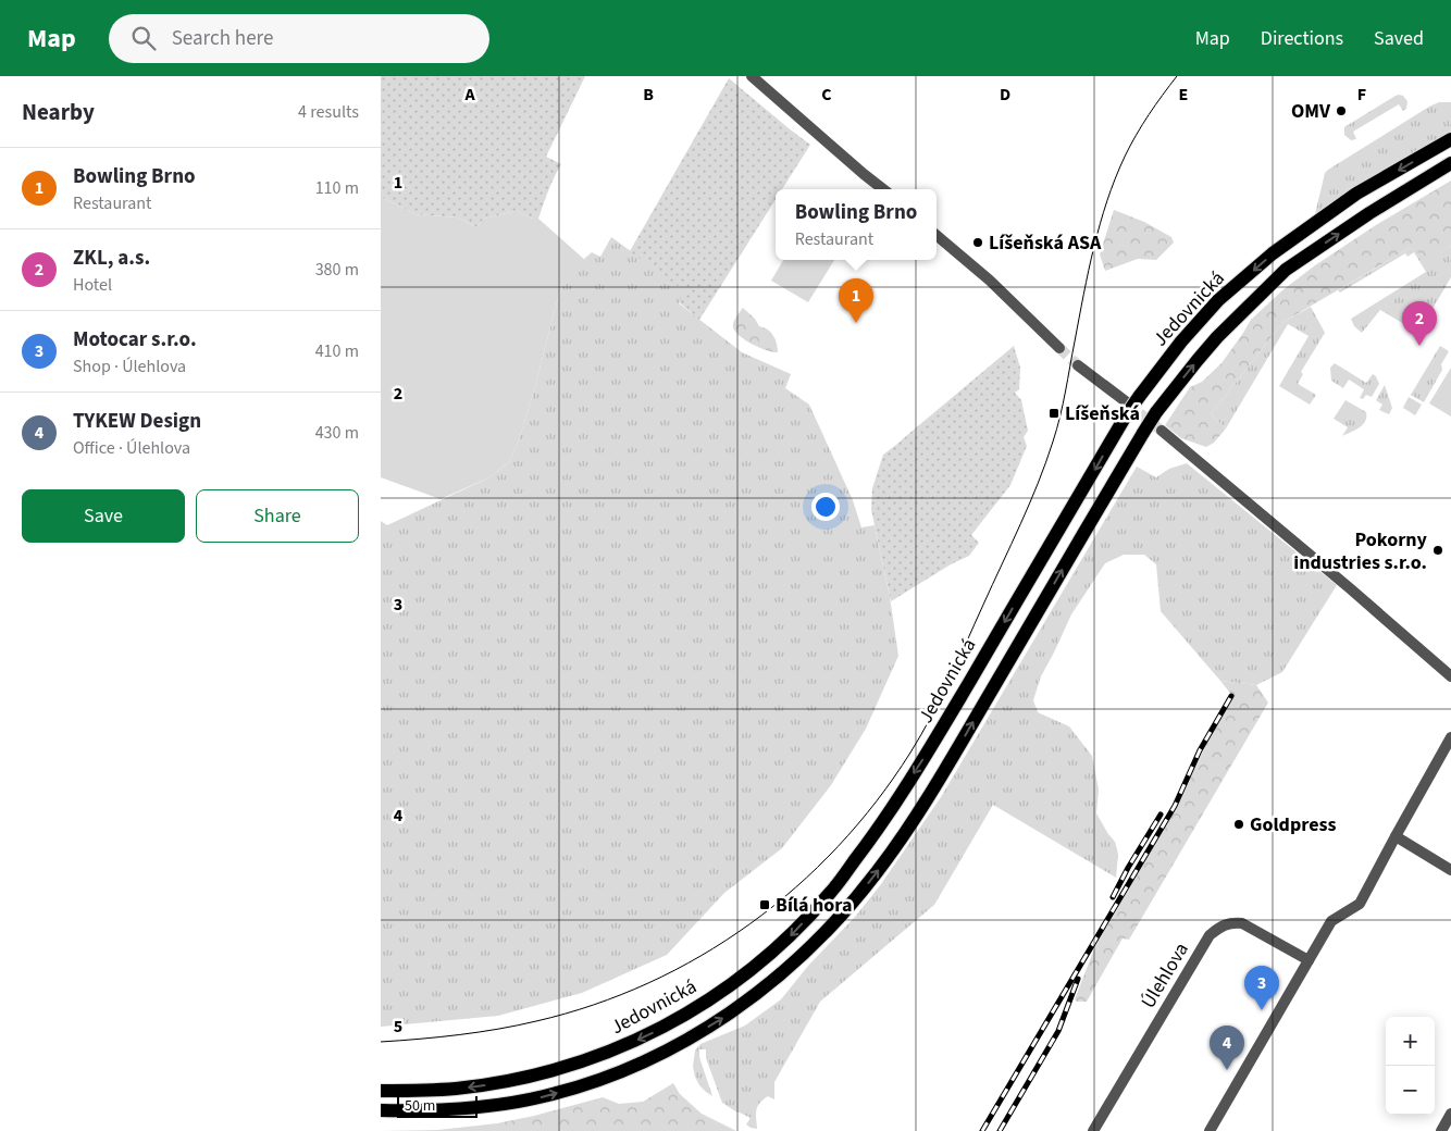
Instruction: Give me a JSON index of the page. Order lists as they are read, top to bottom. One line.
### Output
{"streets":{"main road":["Jedovnická"],"street":["Úlehlova"]},"places":{"other":["OMV","Líšeňská ASA","Pokorny industries s.r.o.","Goldpress"],"transit":["Líšeňská","Bílá hora"]},"scale_bar":"50 m","page":{"header":"Map","search":"Search here","nav":["Map","Directions","Saved"],"heading":["Nearby","4 results"],"list":[{"mark":"1","name":"Bowling Brno","note":"Restaurant","value":"110 m"},{"mark":"2","name":"ZKL, a.s.","note":"Hotel","value":"380 m"},{"mark":"3","name":"Motocar s.r.o.","note":"Shop · Úlehlova","value":"410 m"},{"mark":"4","name":"TYKEW Design","note":"Office · Úlehlova","value":"430 m"}],"popup":["Bowling Brno","Restaurant"],"pins":["1","2","3","4"],"buttons":["Save","Share"],"map_buttons":["+","−"],"scale":"50 m"},"grid":{"columns":["A","B","C","D","E","F"],"rows":["1","2","3","4","5"]}}
